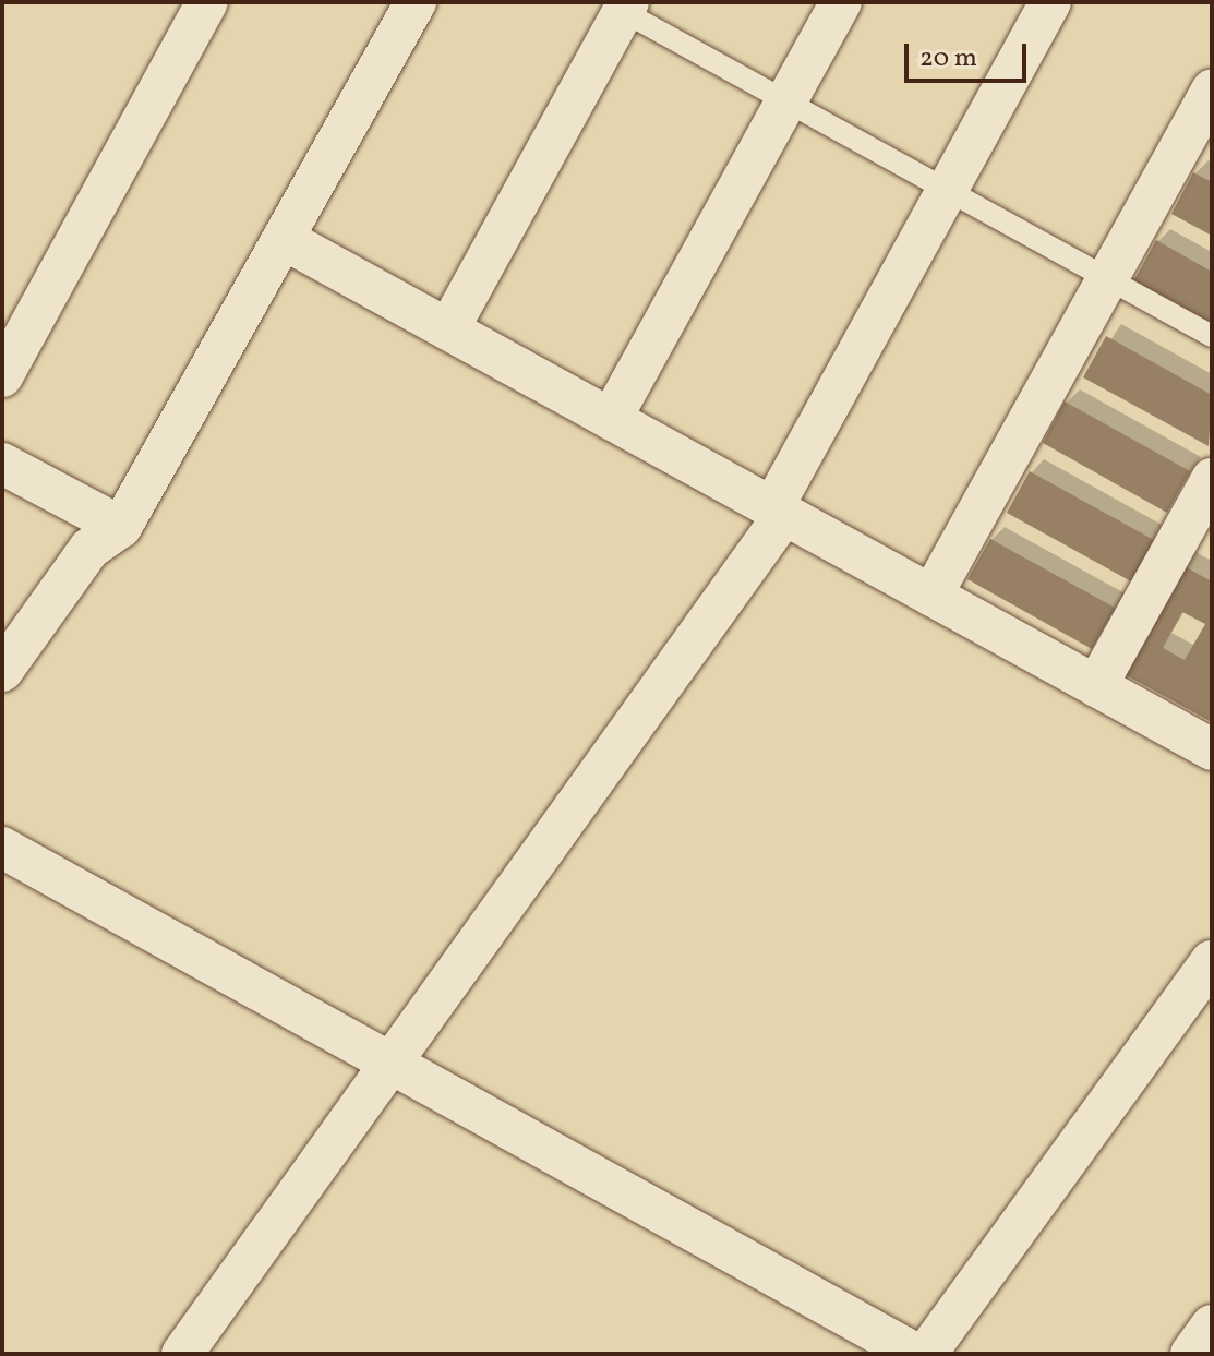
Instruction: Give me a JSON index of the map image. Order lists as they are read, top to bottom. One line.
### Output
{"scale_bar":"20 m"}
